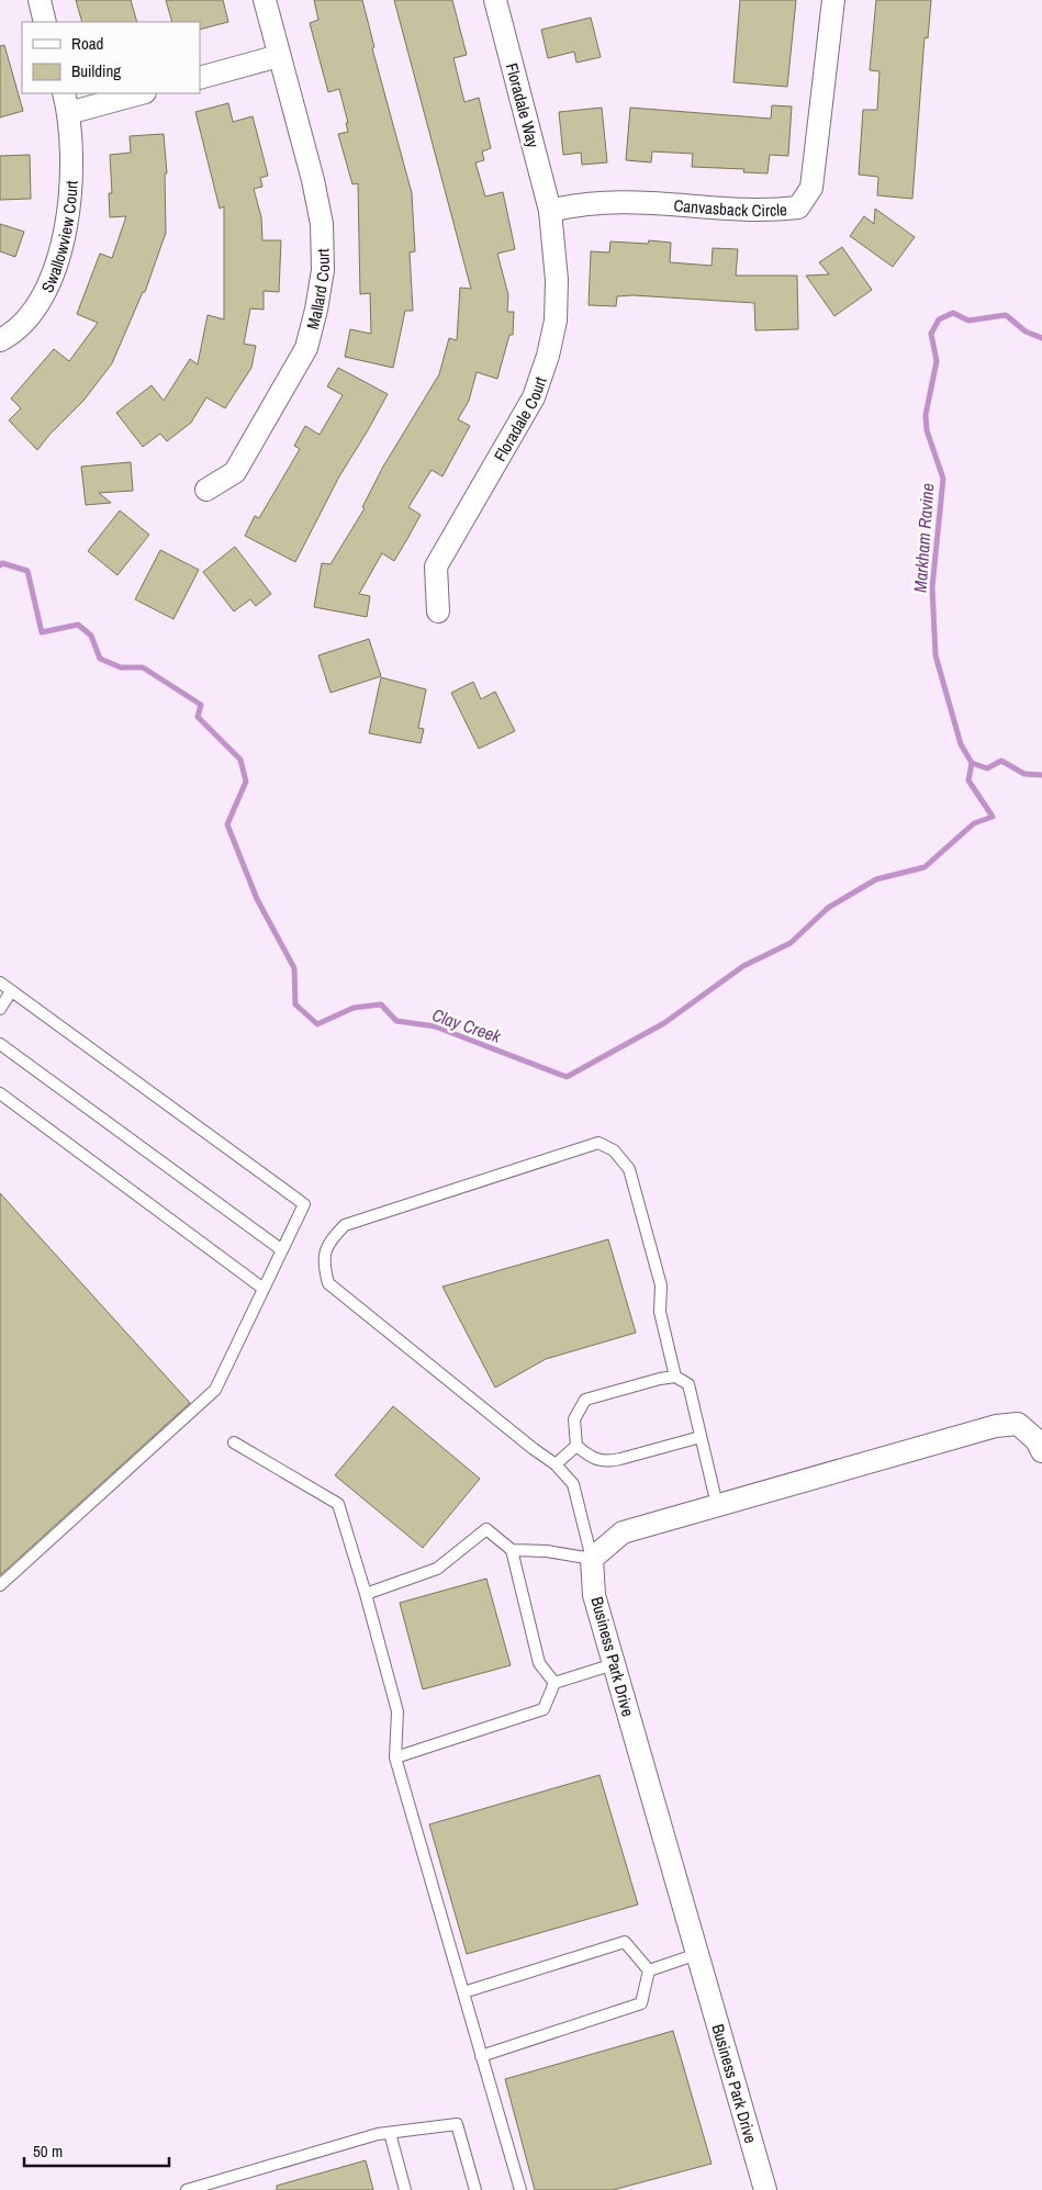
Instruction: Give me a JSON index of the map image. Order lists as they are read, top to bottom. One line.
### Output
{"streets":{"street":["Floradale Way","Canvasback Circle","Swallowview Court","Mallard Court","Floradale Court","Business Park Drive"]},"crossings":[["Floradale Way","Canvasback Circle"],["Floradale Way","Floradale Court"],["Canvasback Circle","Floradale Court"]],"water":["Markham Ravine","Clay Creek"],"legend":["Road","Building"],"scale_bar":"50 m"}
